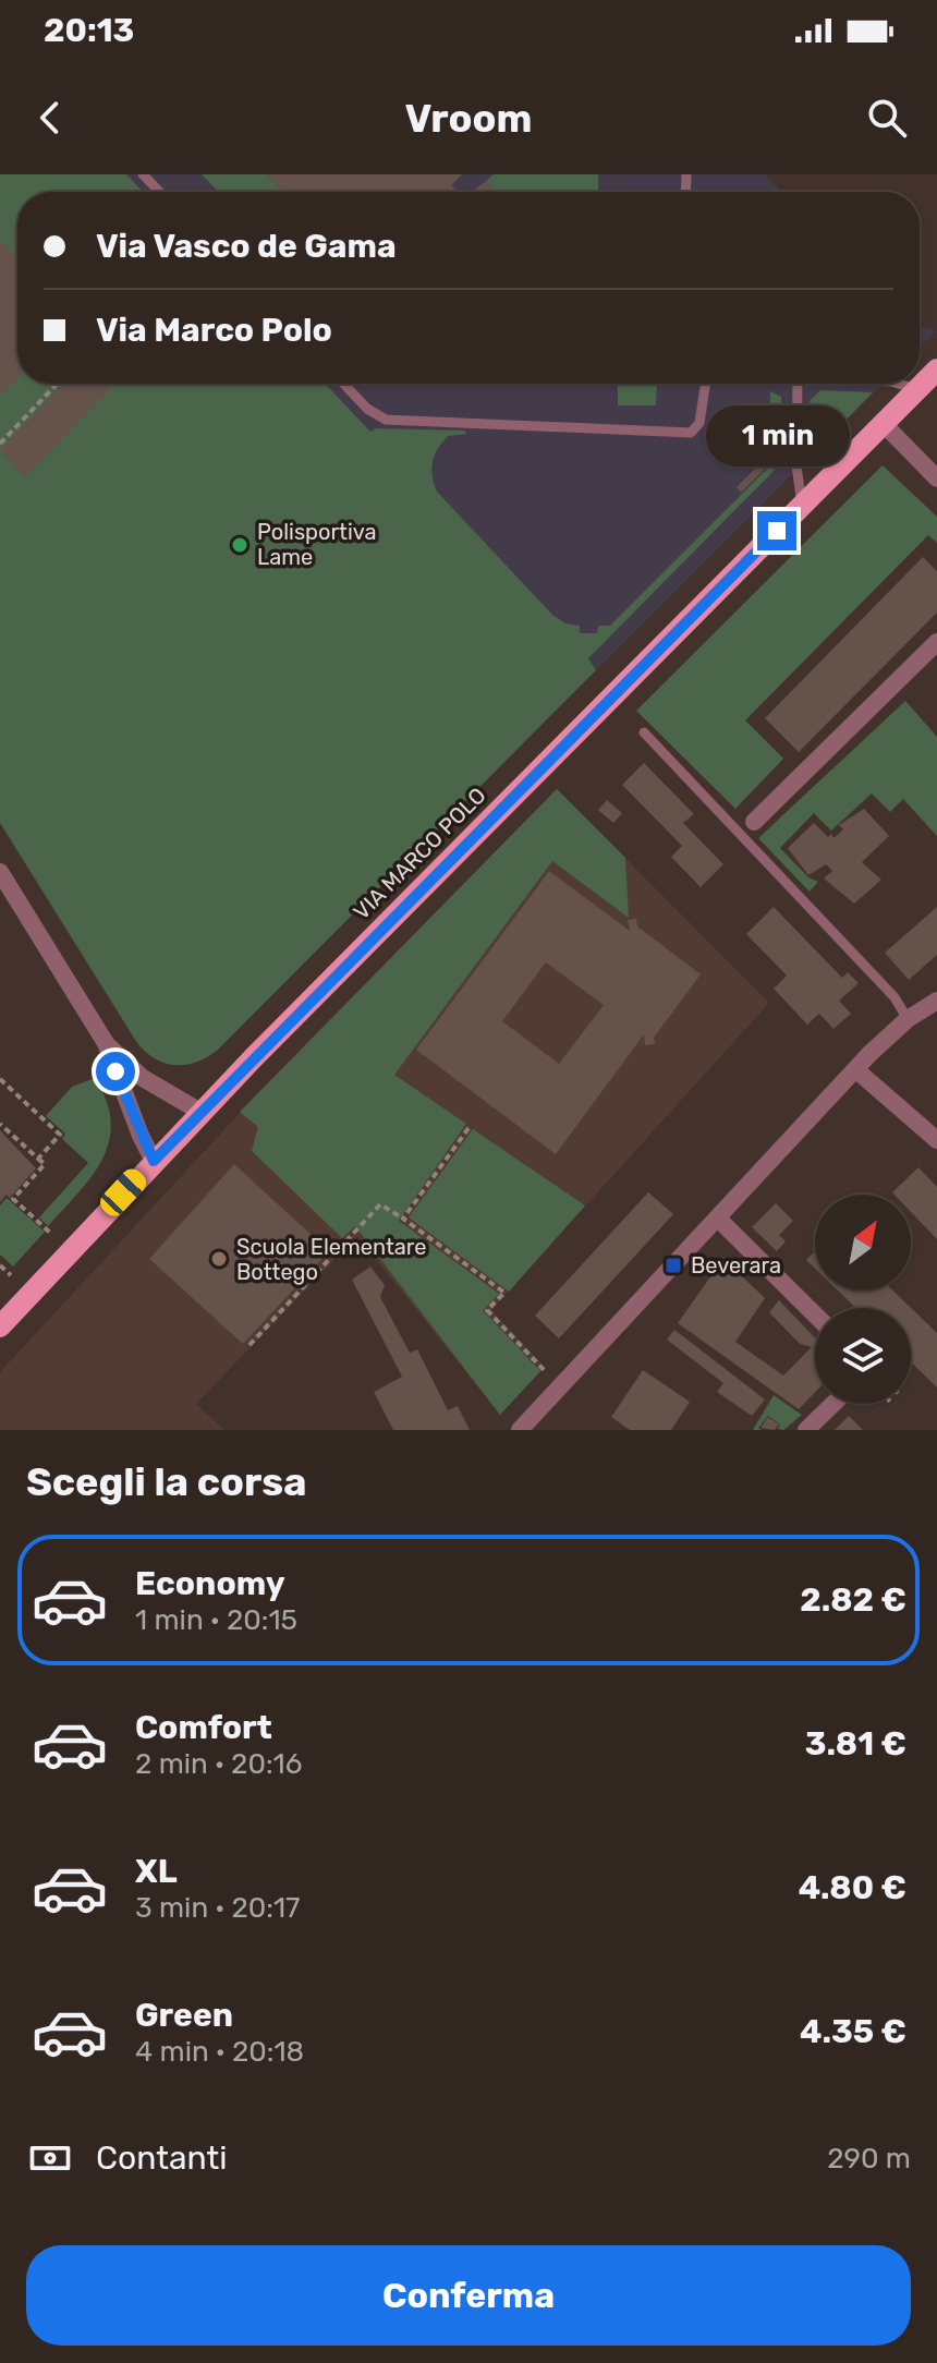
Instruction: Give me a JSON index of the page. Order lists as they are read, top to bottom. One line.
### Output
{"streets":{"main road":["VIA MARCO POLO"]},"places":{"other":["Polisportiva Lame","Scuola Elementare Bottego"],"transit":["Beverara"]},"north":"top right","page":{"status":"20:13","header":"Vroom","banner":["Via Vasco de Gama","Via Marco Polo"],"bubble":"1 min","heading":"Scegli la corsa","list":[{"name":"Economy","note":"1 min · 20:15","value":"2.82 €"},{"name":"Comfort","note":"2 min · 20:16","value":"3.81 €"},{"name":"XL","note":"3 min · 20:17","value":"4.80 €"},{"name":"Green","note":"4 min · 20:18","value":"4.35 €"}],"pay":["Contanti","290 m"],"buttons":"Conferma"}}
